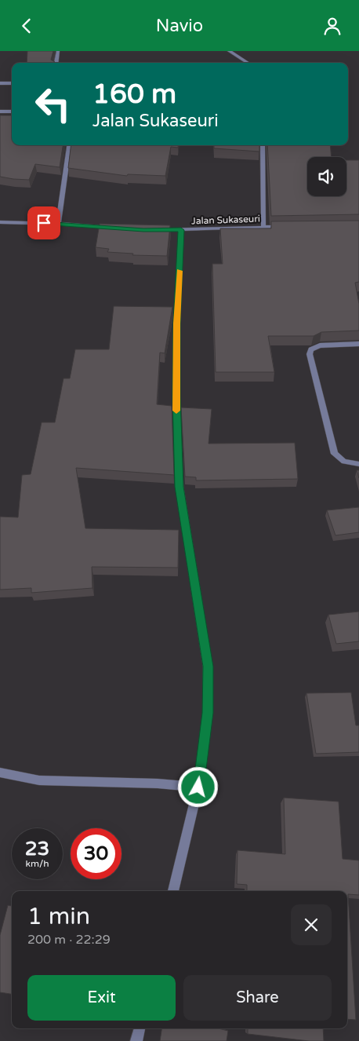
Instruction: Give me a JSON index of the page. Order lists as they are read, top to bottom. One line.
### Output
{"streets":{"street":["Jalan Sukaseuri"]},"page":{"header":"Navio","turn":["160 m","Jalan Sukaseuri"],"speed":"23 km/h","limit":"30","heading":["1 min","200 m · 22:29"],"buttons":["Exit","Share"]}}
